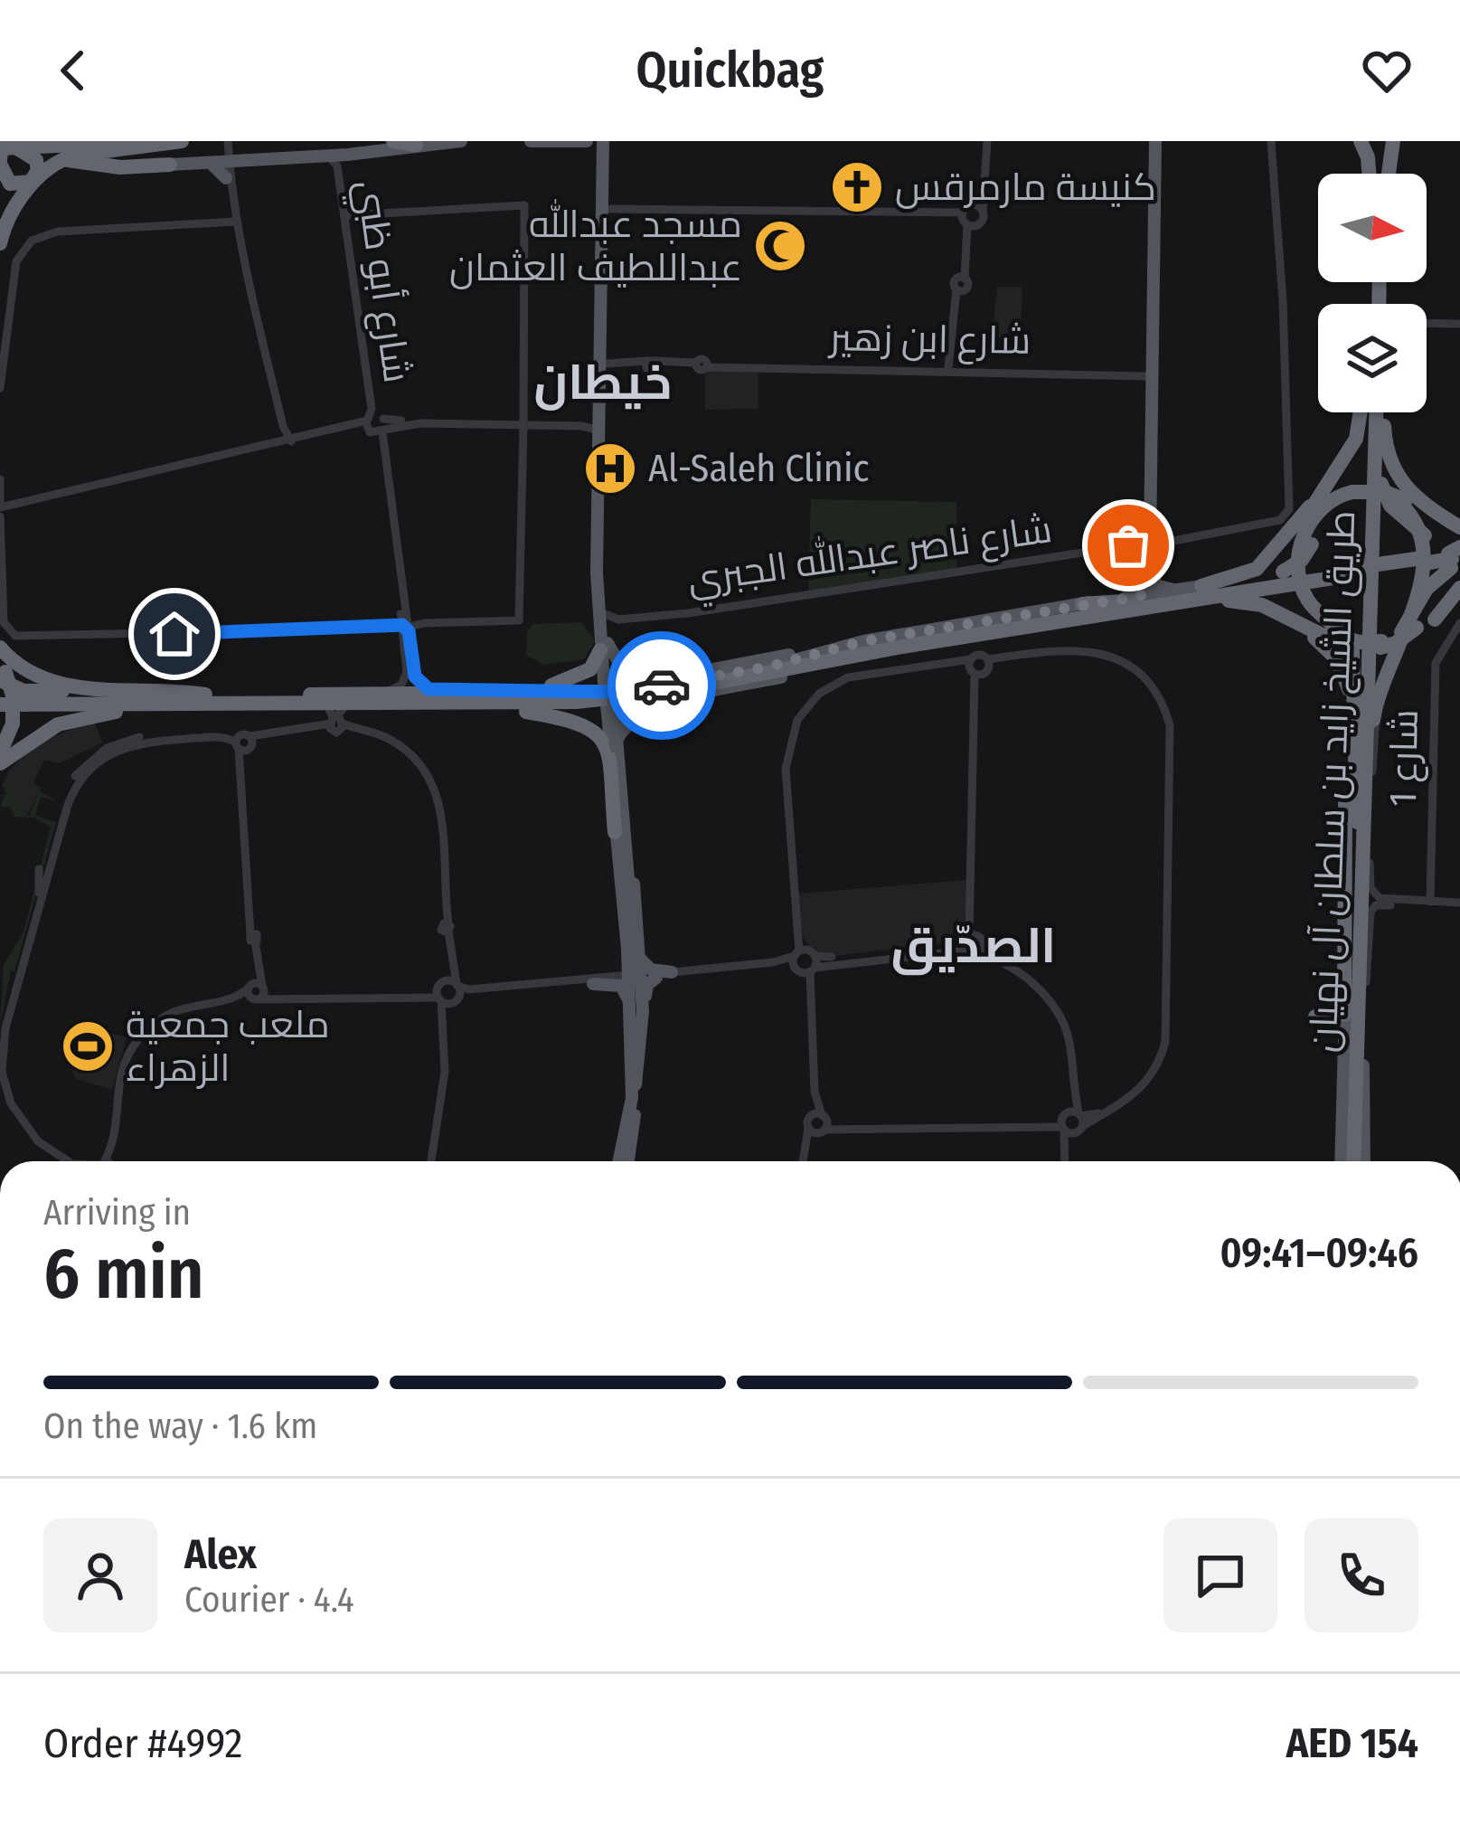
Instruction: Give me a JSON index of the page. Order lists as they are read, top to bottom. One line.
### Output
{"streets":{"highway":["طريق الشيخ زايد بن سلطان آل نهيان"],"street":["شارع أبو ظبي","شارع ابن زهير","شارع ناصر عبدالله الجبري","شارع 1"]},"districts":["خيطان","الصدّيق"],"places":{"church":["كنيسة مارمرقس"],"mosque":["مسجد عبدالله عبداللطيف العثمان"],"hospital":["Al-Saleh Clinic"],"sports":["ملعب جمعية الزهراء"]},"north":"right","page":{"header":"Quickbag","heading":["6 min","Arriving in","09:41–09:46"],"panel":["Alex","Courier · 4.4","Order #4992","AED 154"],"bar":"On the way · 1.6 km"}}
